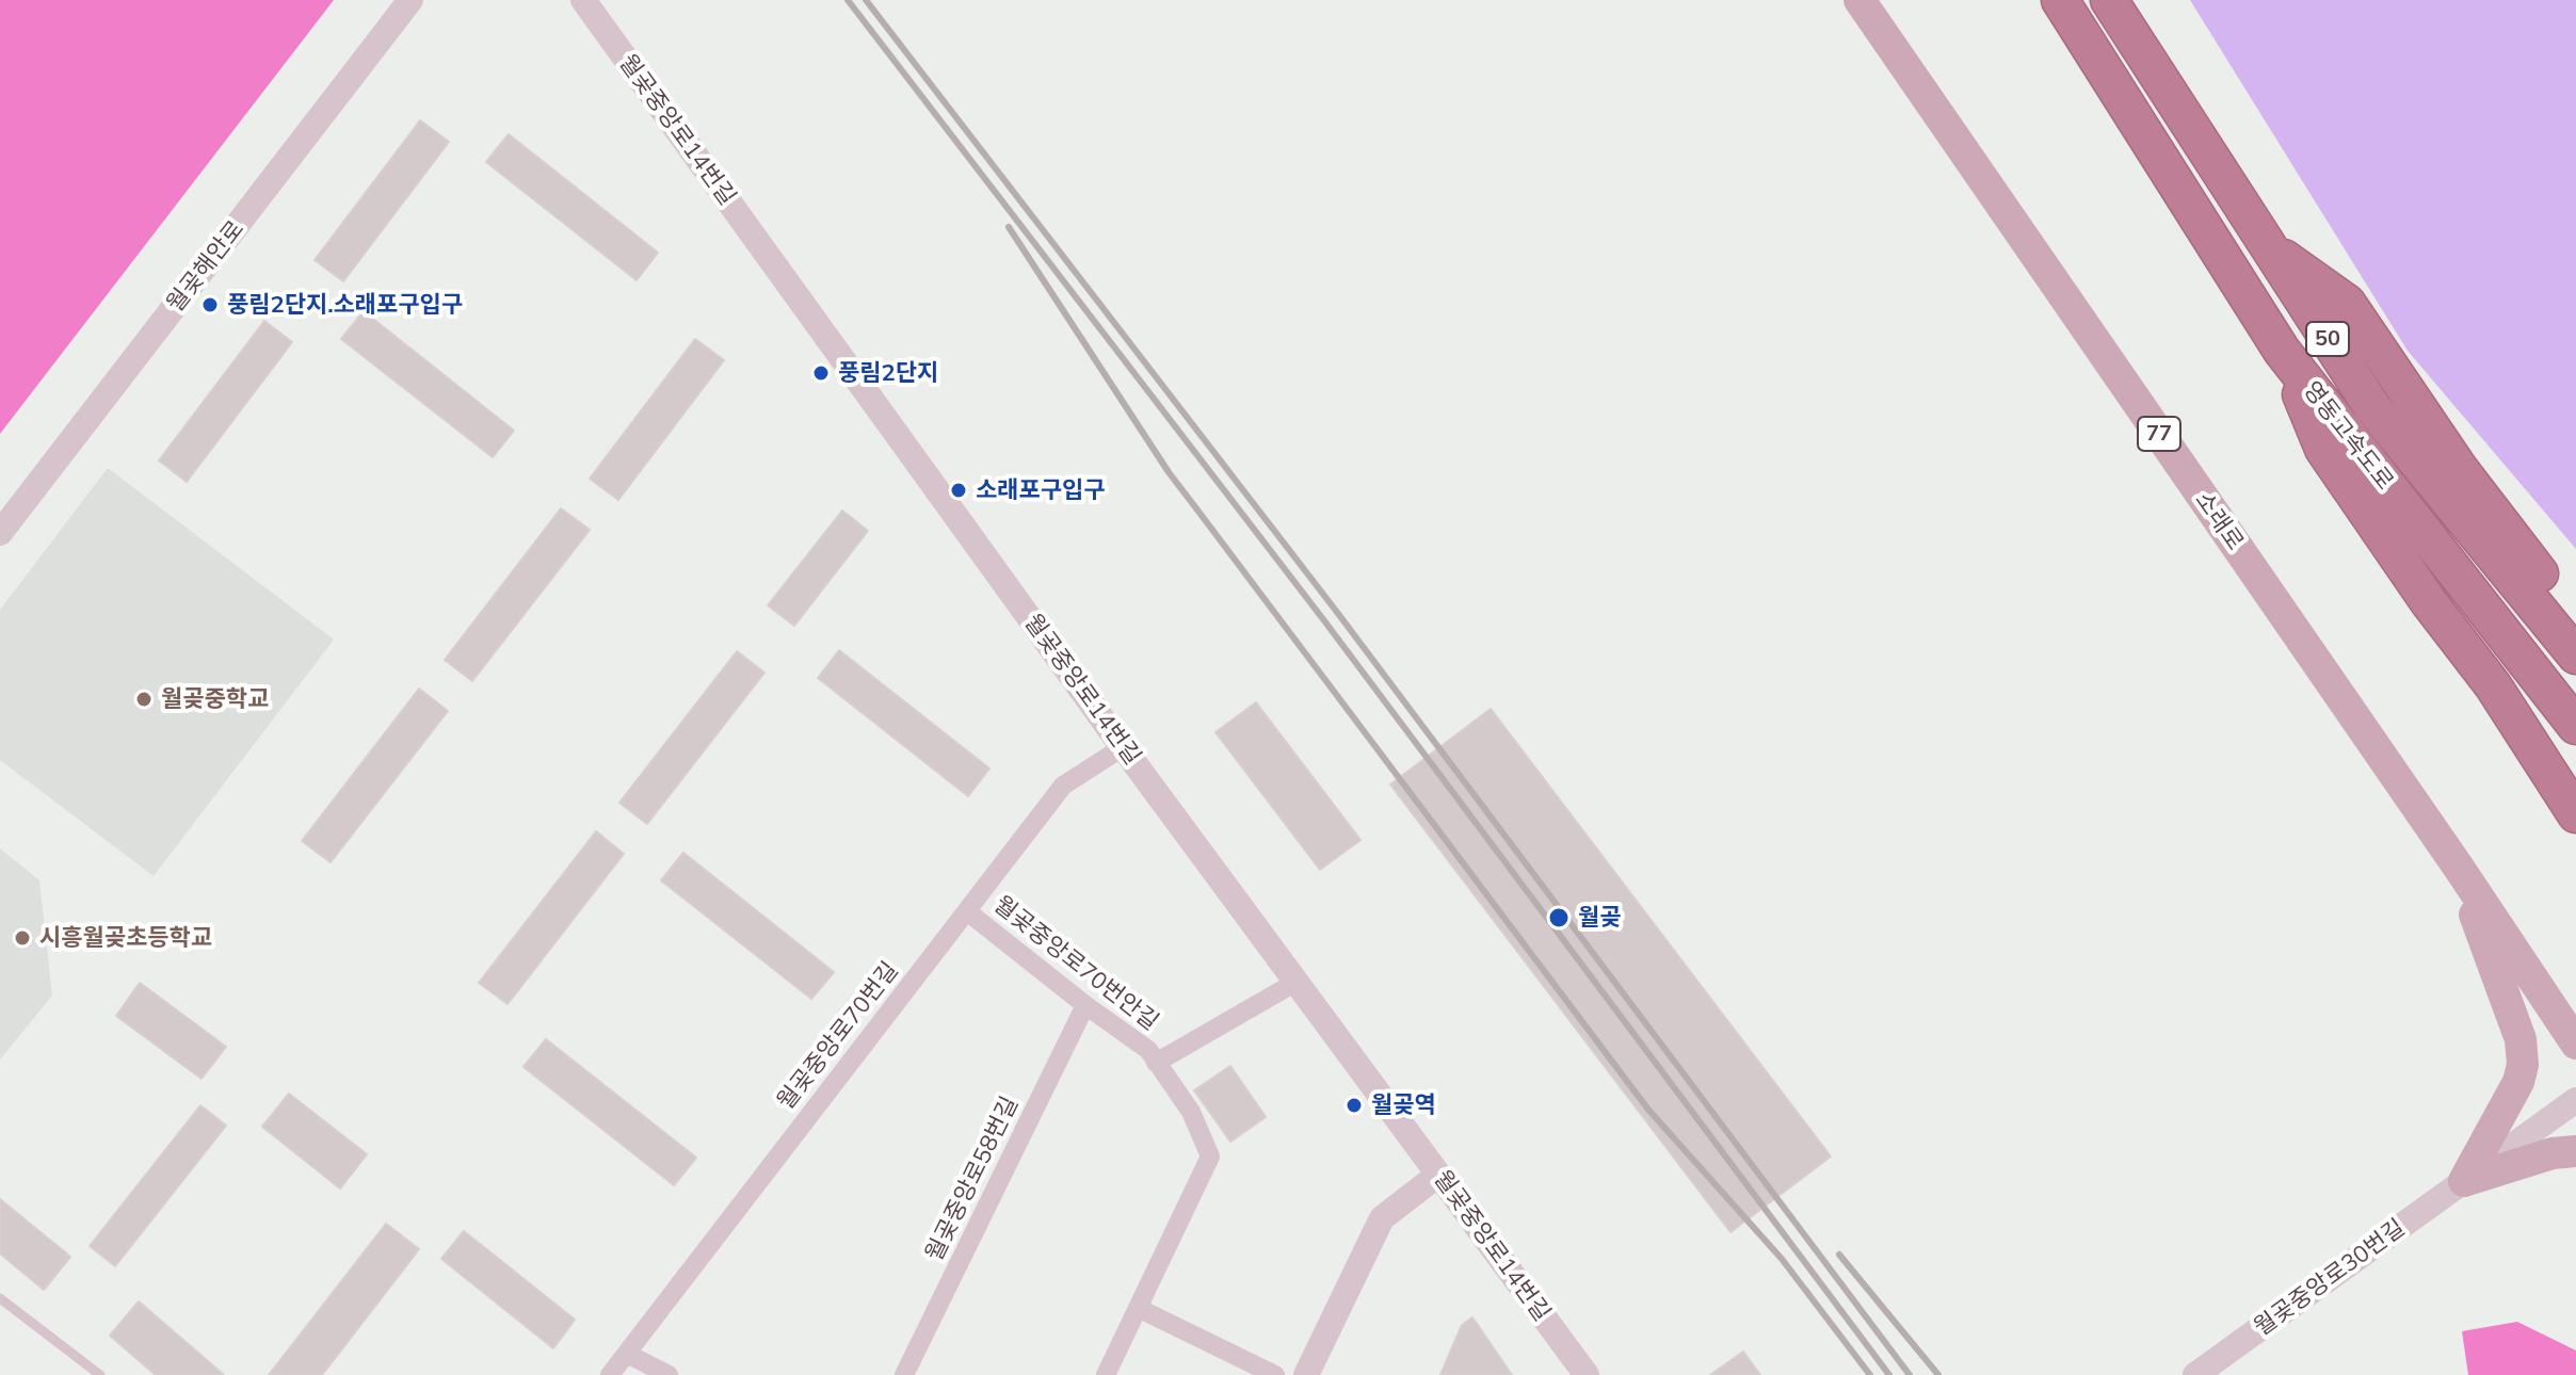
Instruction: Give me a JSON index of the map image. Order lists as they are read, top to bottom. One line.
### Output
{"streets":{"highway":["50","영동고속도로"],"main road":["77","소래로"],"street":["월곶중앙로14번길","월곶해안로","월곶중앙로70번안길","월곶중앙로70번길","월곶중앙로58번길","월곶중앙로30번길"]},"crossings":[["월곶중앙로14번길","월곶중앙로70번길"],["월곶중앙로70번안길","월곶중앙로70번길"],["월곶중앙로70번안길","월곶중앙로58번길"]],"places":["풍림2단지.소래포구입구","풍림2단지","소래포구입구","월곶중학교","월곶","시흥월곶초등학교","월곶역"]}
